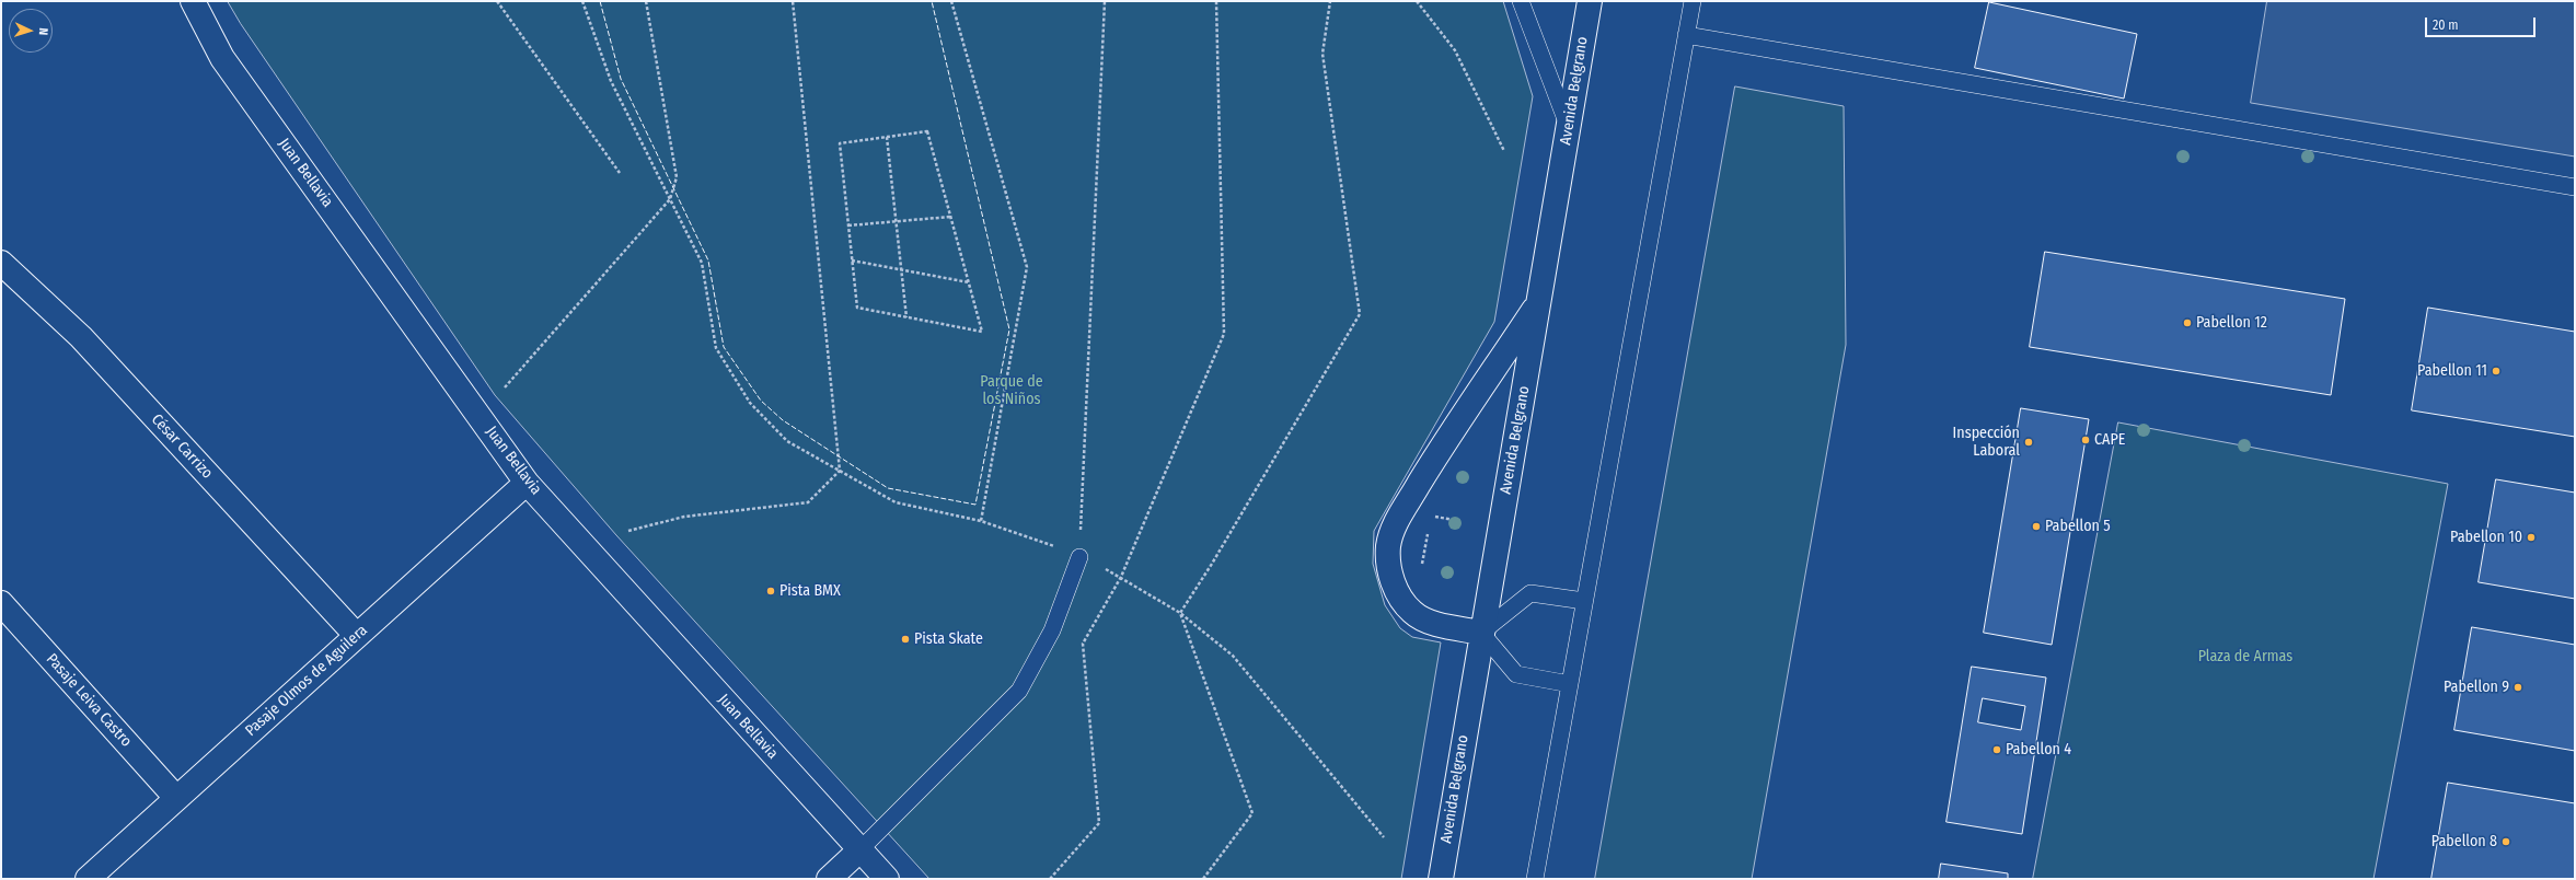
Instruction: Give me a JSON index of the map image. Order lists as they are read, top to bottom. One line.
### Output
{"streets":{"street":["Avenida Belgrano","Juan Bellavia","César Carrizo","Pasaje Olmos de Aguilera","Pasaje Leiva Castro"]},"crossings":[["Juan Bellavia","Pasaje Olmos de Aguilera"],["César Carrizo","Pasaje Olmos de Aguilera"],["Pasaje Olmos de Aguilera","Pasaje Leiva Castro"]],"parks":["Parque de los Niños","Plaza de Armas"],"places":["Pabellon 12","Pabellon 11","CAPE","Inspección Laboral","Pabellon 5","Pabellon 10","Pista BMX","Pista Skate","Pabellon 9","Pabellon 4","Pabellon 8"],"scale_bar":"20 m","north":"right"}
